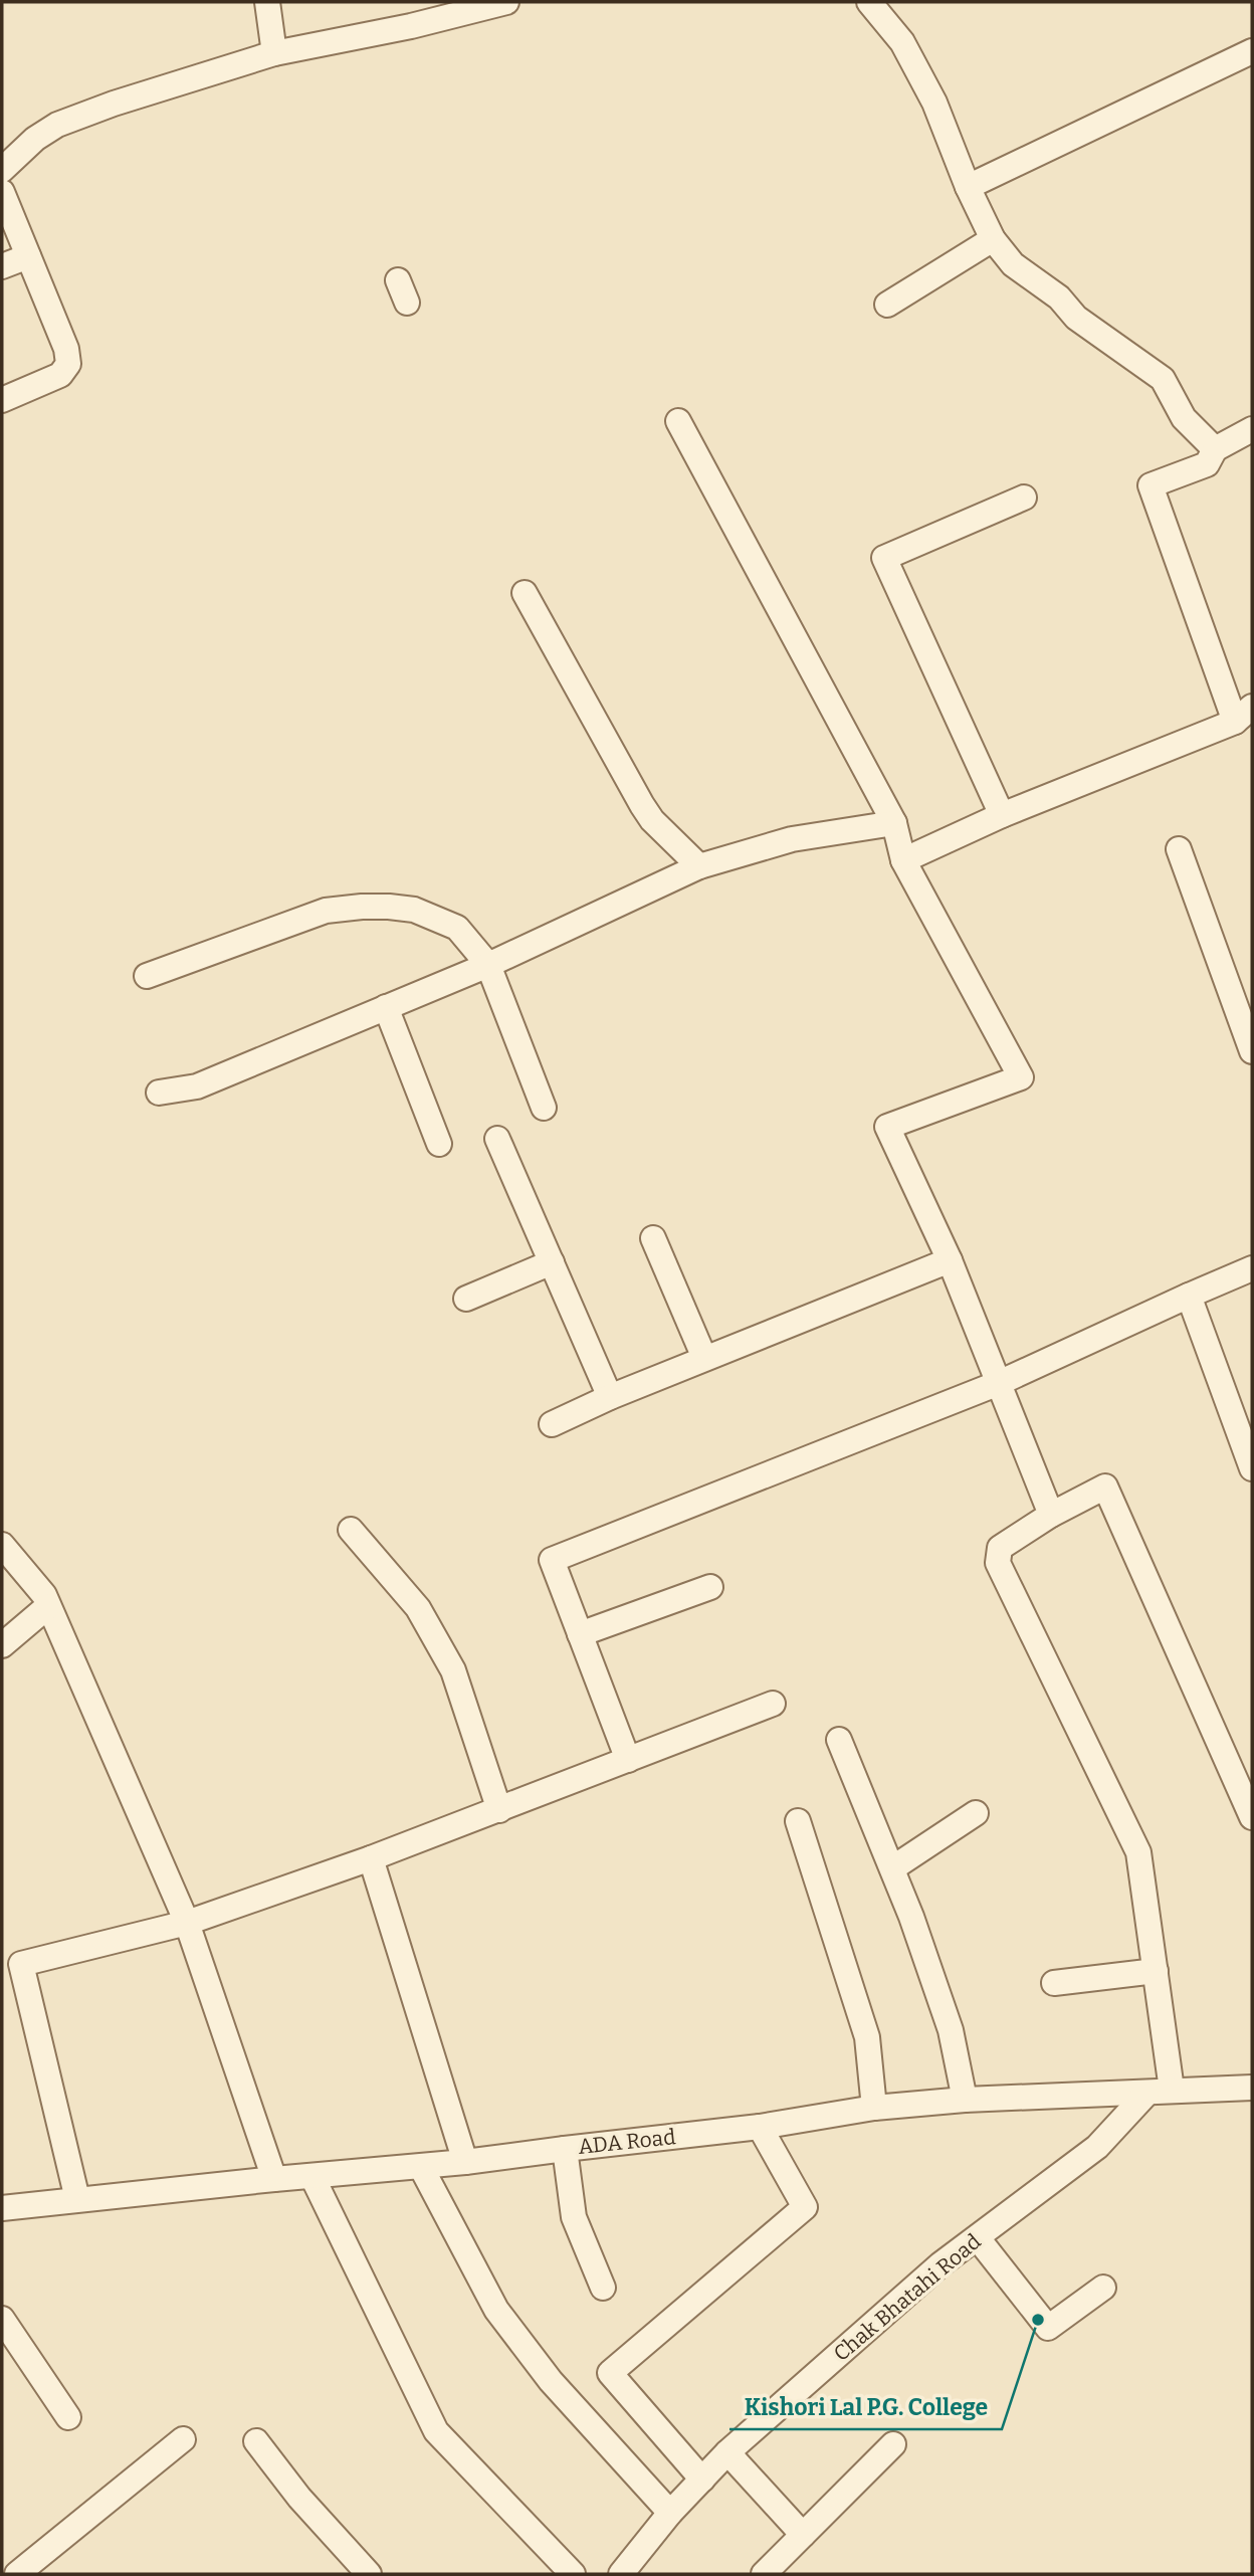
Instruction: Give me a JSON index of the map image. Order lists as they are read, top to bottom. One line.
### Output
{"streets":{"street":["ADA Road","Chak Bhatahi Road"]},"crossings":[["ADA Road","Chak Bhatahi Road"]],"places":["Kishori Lal P.G. College"]}
